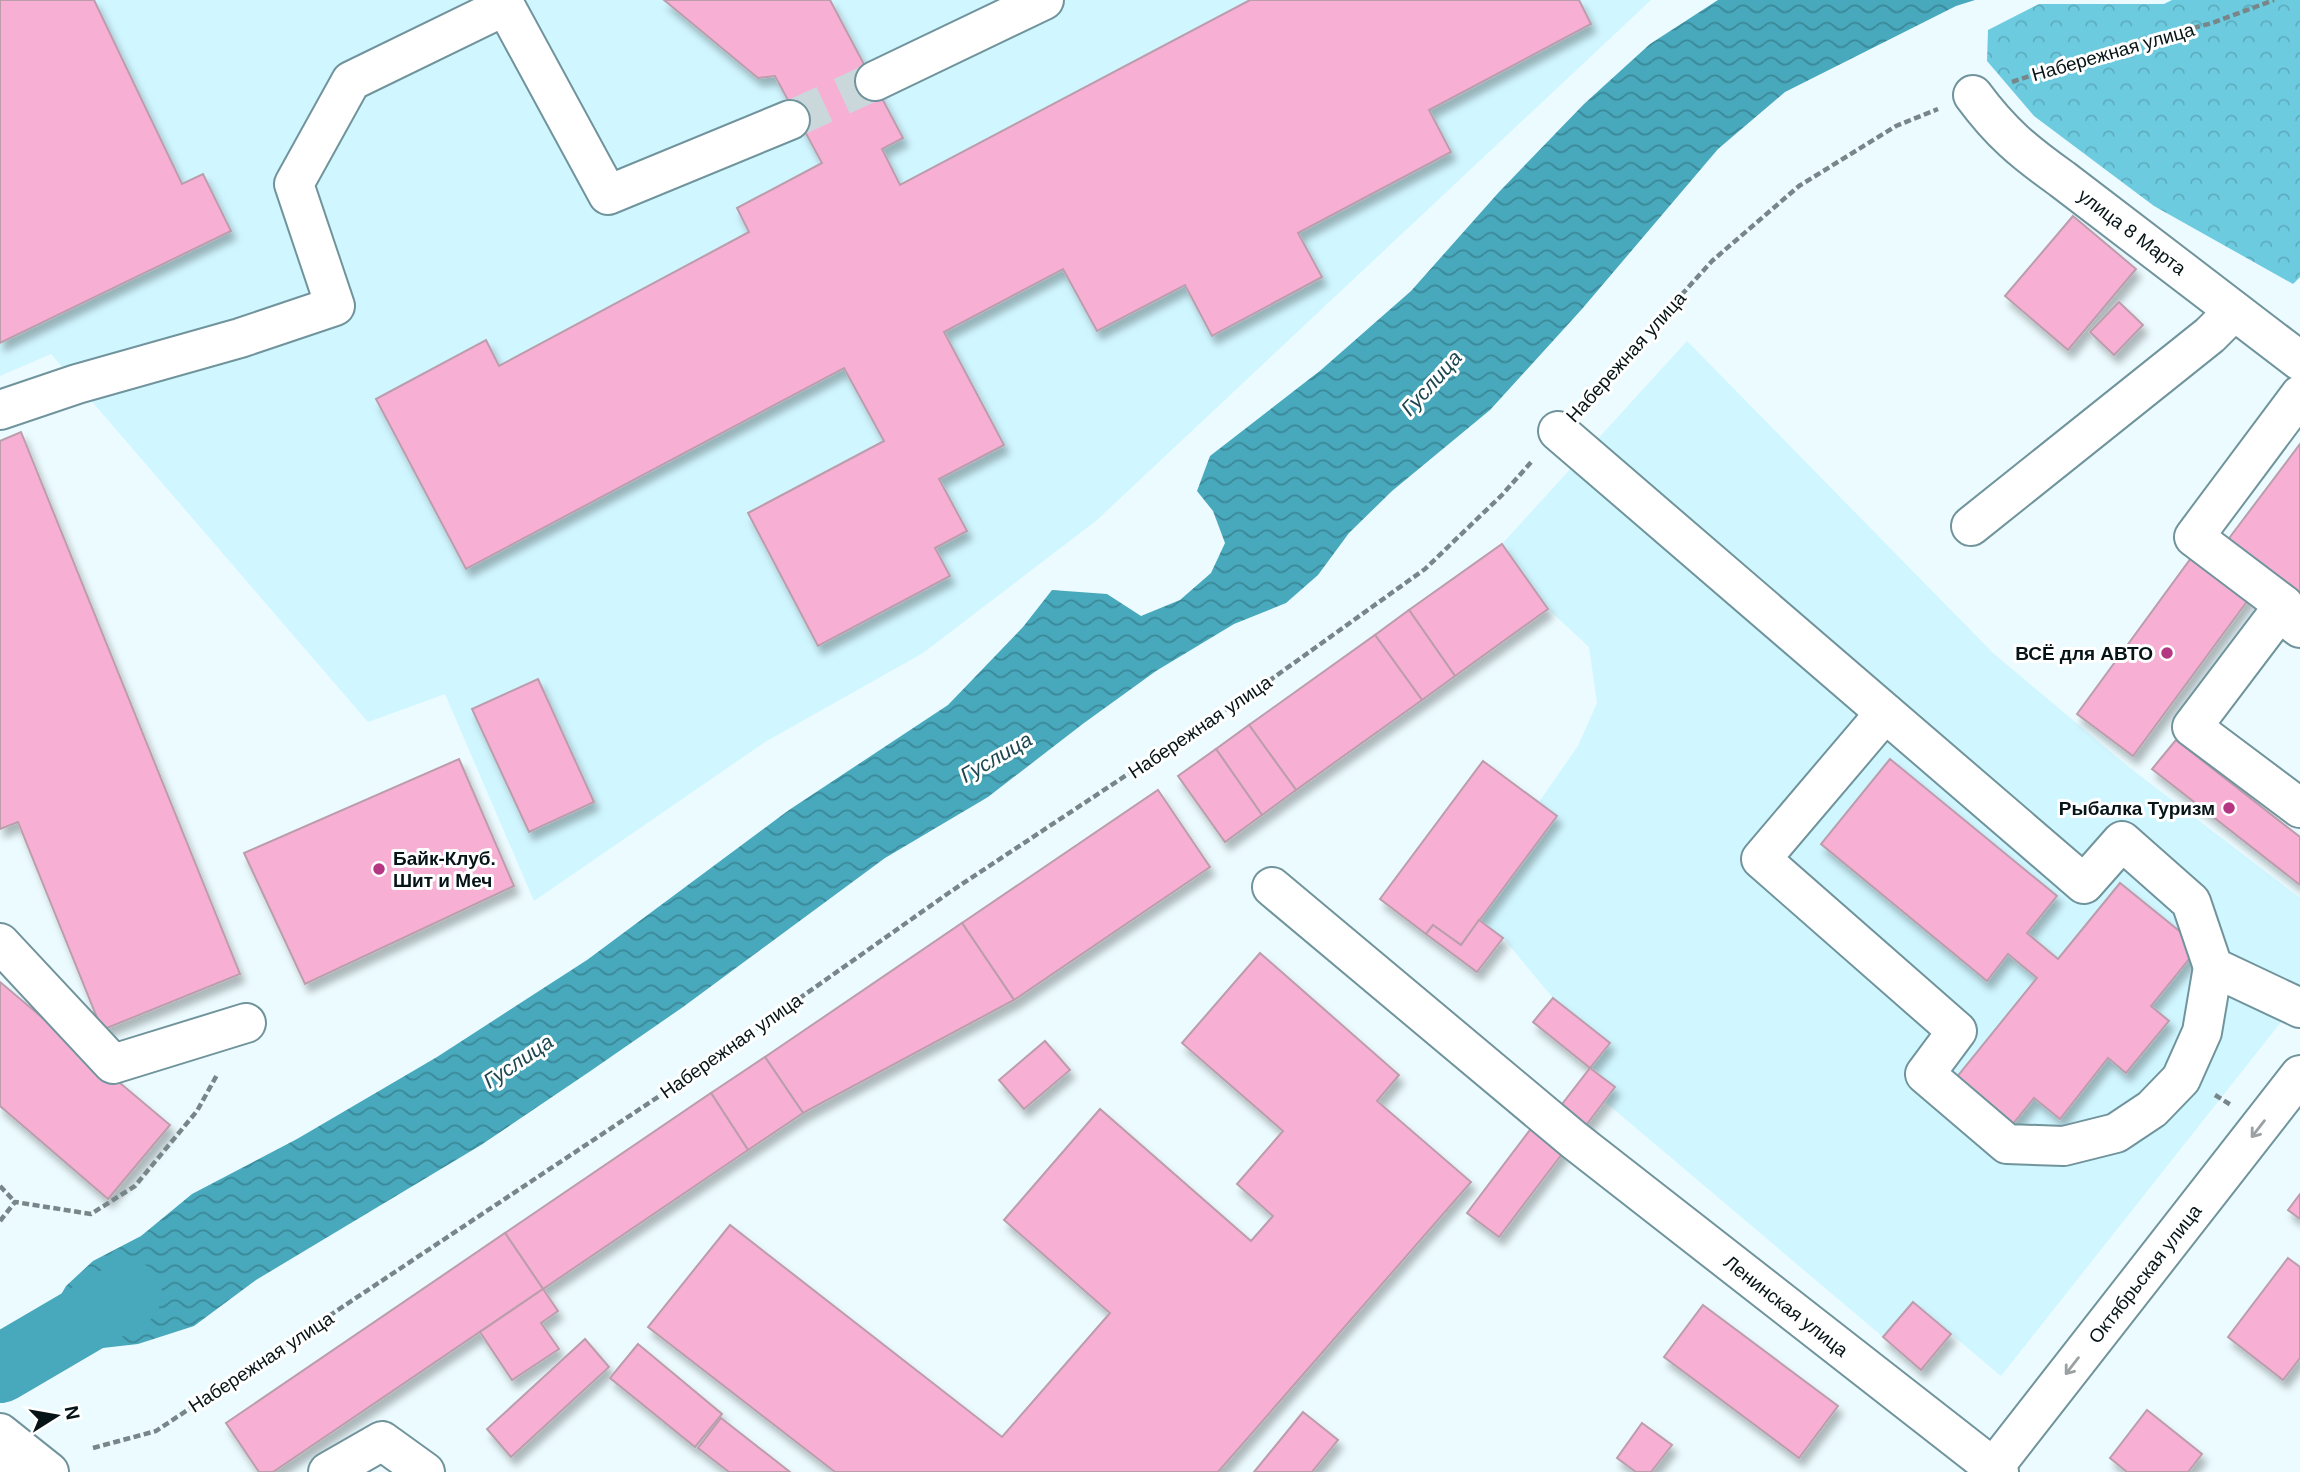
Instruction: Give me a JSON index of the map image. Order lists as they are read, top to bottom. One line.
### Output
{"streets":{"street":["улица 8 Марта","Октябрьская улица","Ленинская улица"],"path":["Набережная улица"]},"crossings":[["Набережная улица","улица 8 Марта"],["Октябрьская улица","Ленинская улица"]],"one_way":["Октябрьская улица"],"water":["Гуслица"],"places":["ВСЁ для АВТО","Рыбалка Туризм","Байк-Клуб. Шит и Меч"],"north":"right"}
